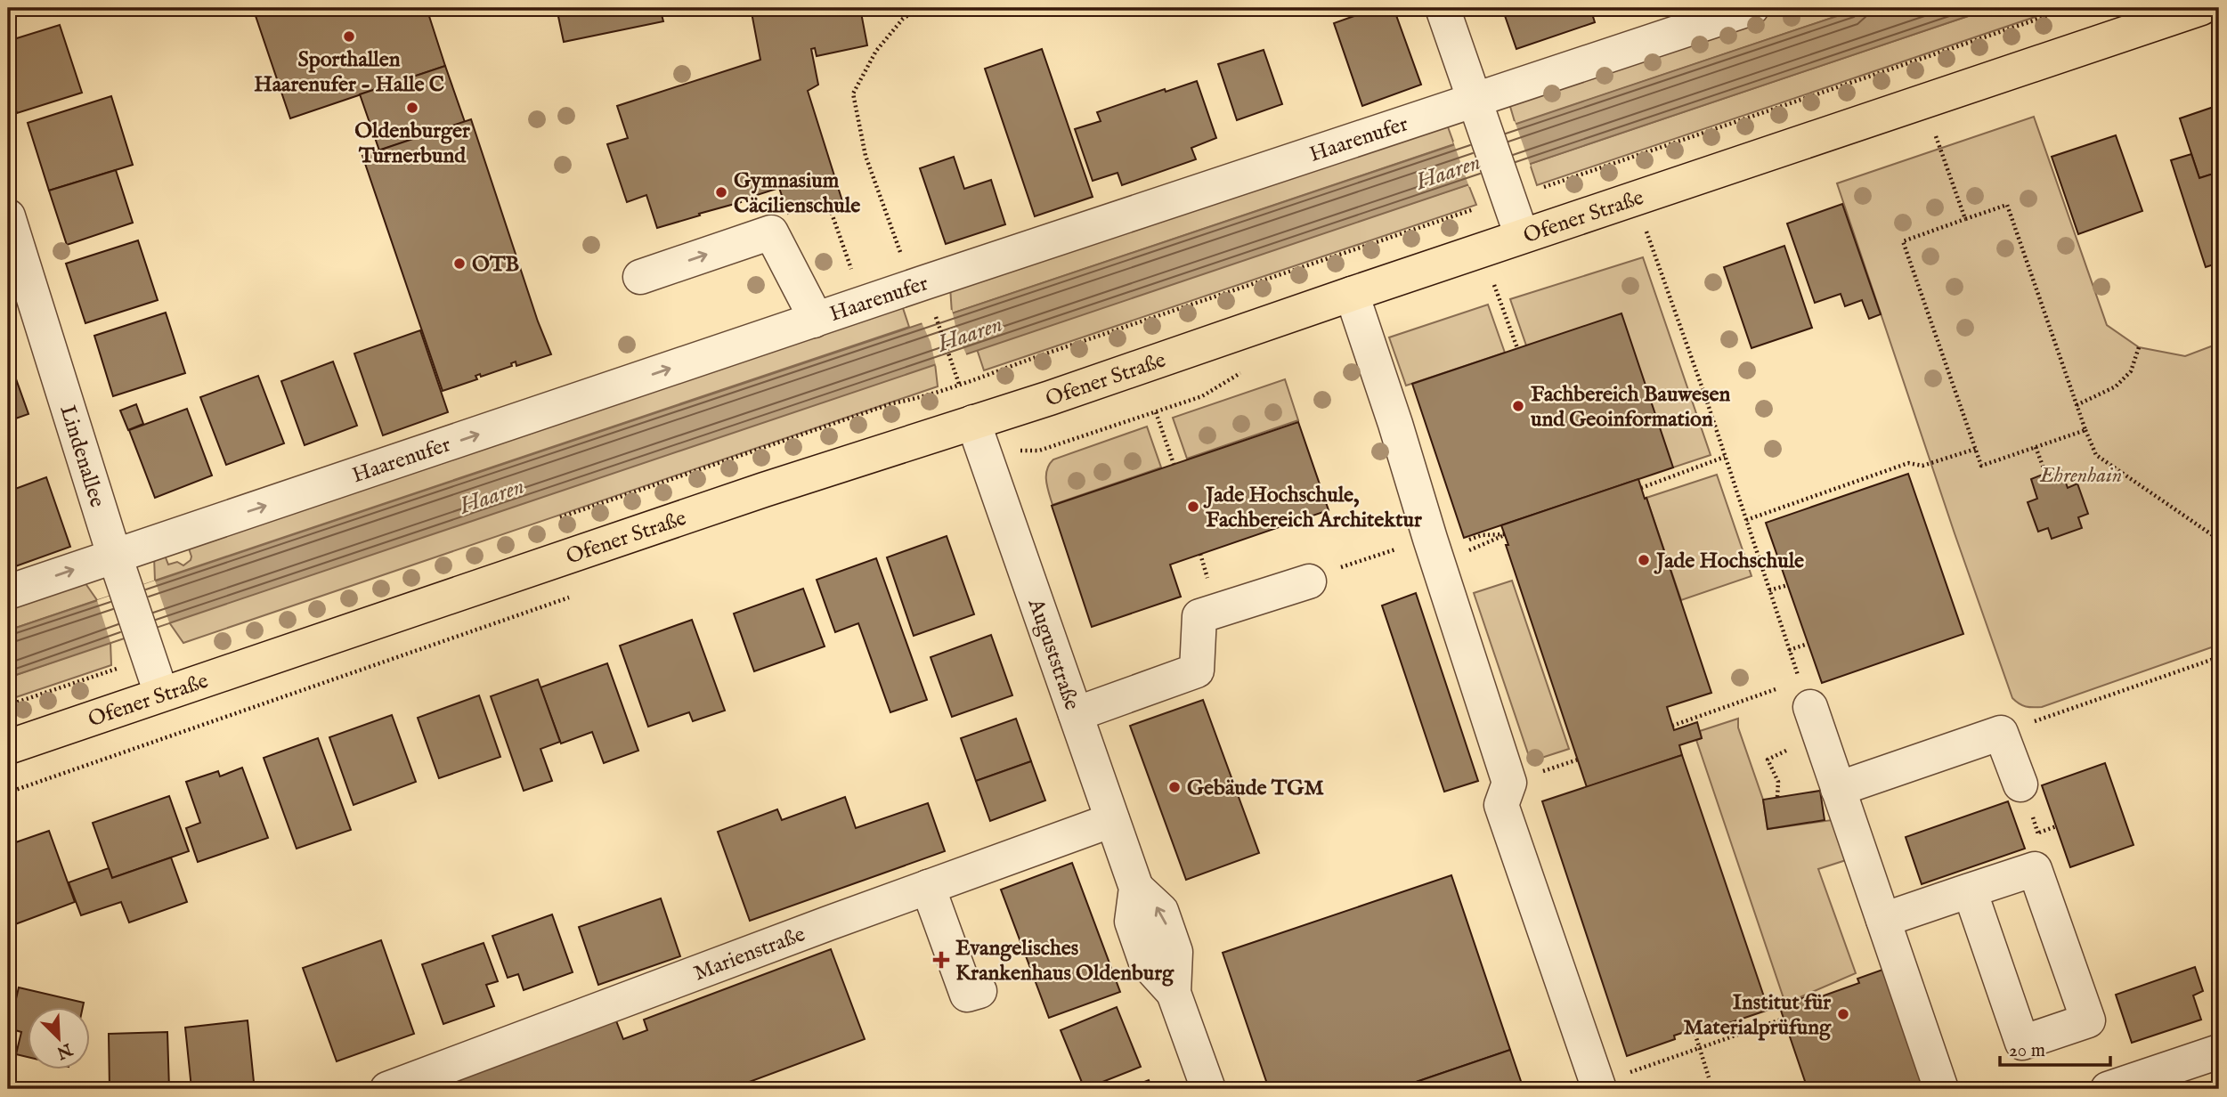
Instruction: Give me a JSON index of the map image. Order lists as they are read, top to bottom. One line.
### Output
{"streets":{"main road":["Ofener Straße"],"street":["Haarenufer","Lindenallee","Auguststraße","Marienstraße"]},"crossings":[["Haarenufer","Lindenallee"],["Ofener Straße","Lindenallee"],["Ofener Straße","Auguststraße"],["Auguststraße","Marienstraße"]],"one_way":["Haarenufer"],"water":["Haaren"],"parks":["Ehrenhain"],"places":{"other":["Sporthallen Haarenufer - Halle C","Oldenburger Turnerbund","Gymnasium Cäcilienschule","OTB","Fachbereich Bauwesen und Geoinformation","Jade Hochschule, Fachbereich Architektur","Jade Hochschule","Gebäude TGM","Institut für Materialprüfung"],"health":["Evangelisches Krankenhaus Oldenburg"]},"scale_bar":"20 m","north":"bottom right"}
